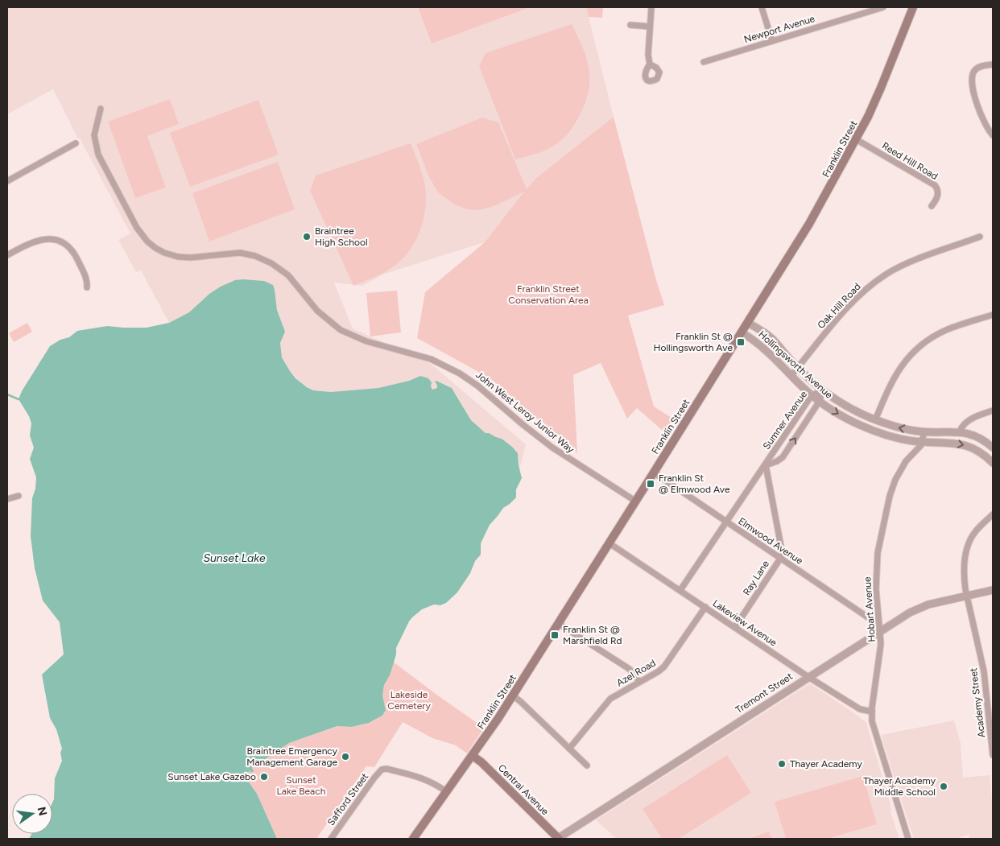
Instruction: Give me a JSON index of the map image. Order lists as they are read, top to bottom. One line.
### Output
{"streets":{"main road":["Franklin Street","Central Avenue"],"street":["Newport Avenue","Reed Hill Road","Oak Hill Road","Hollingsworth Avenue","John West Leroy Junior Way","Sumner Avenue","Elmwood Avenue","Ray Lane","Hobart Avenue","Lakeview Avenue","Azel Road","Tremont Street","Academy Street","Safford Street"]},"crossings":[["Franklin Street","Reed Hill Road"],["Franklin Street","Hollingsworth Avenue"],["Franklin Street","John West Leroy Junior Way"],["Franklin Street","Elmwood Avenue"],["Franklin Street","Lakeview Avenue"],["Franklin Street","Central Avenue"],["Franklin Street","Safford Street"],["Oak Hill Road","Hollingsworth Avenue"],["Hollingsworth Avenue","Sumner Avenue"],["Hollingsworth Avenue","Hobart Avenue"],["Sumner Avenue","Elmwood Avenue"],["Sumner Avenue","Ray Lane"],["Sumner Avenue","Lakeview Avenue"],["Elmwood Avenue","Ray Lane"],["Elmwood Avenue","Hobart Avenue"],["Ray Lane","Lakeview Avenue"],["Hobart Avenue","Lakeview Avenue"],["Hobart Avenue","Tremont Street"],["Lakeview Avenue","Azel Road"],["Lakeview Avenue","Tremont Street"],["Tremont Street","Academy Street"],["Tremont Street","Central Avenue"]],"water":["Sunset Lake"],"parks":["Franklin Street Conservation Area","Lakeside Cemetery","Sunset Lake Beach"],"places":{"other":["Braintree High School","Braintree Emergency Management Garage","Thayer Academy","Sunset Lake Gazebo","Thayer Academy Middle School"],"transit":["Franklin St @ Hollingsworth Ave","Franklin St @ Elmwood Ave","Franklin St @ Marshfield Rd"]},"north":"right"}
